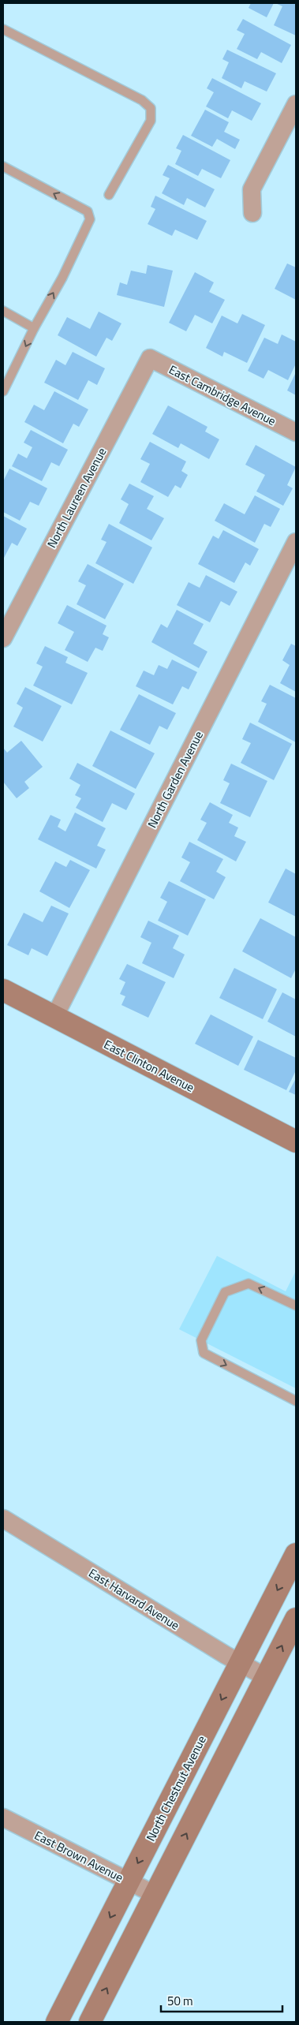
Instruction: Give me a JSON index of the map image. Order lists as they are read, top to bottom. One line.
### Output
{"streets":{"main road":["East Clinton Avenue","North Chestnut Avenue"],"street":["East Cambridge Avenue","North Laureen Avenue","North Garden Avenue","East Harvard Avenue","East Brown Avenue"]},"crossings":[["East Cambridge Avenue","North Laureen Avenue"],["North Garden Avenue","East Clinton Avenue"],["East Harvard Avenue","North Chestnut Avenue"],["North Chestnut Avenue","East Brown Avenue"]],"scale_bar":"50 m"}
